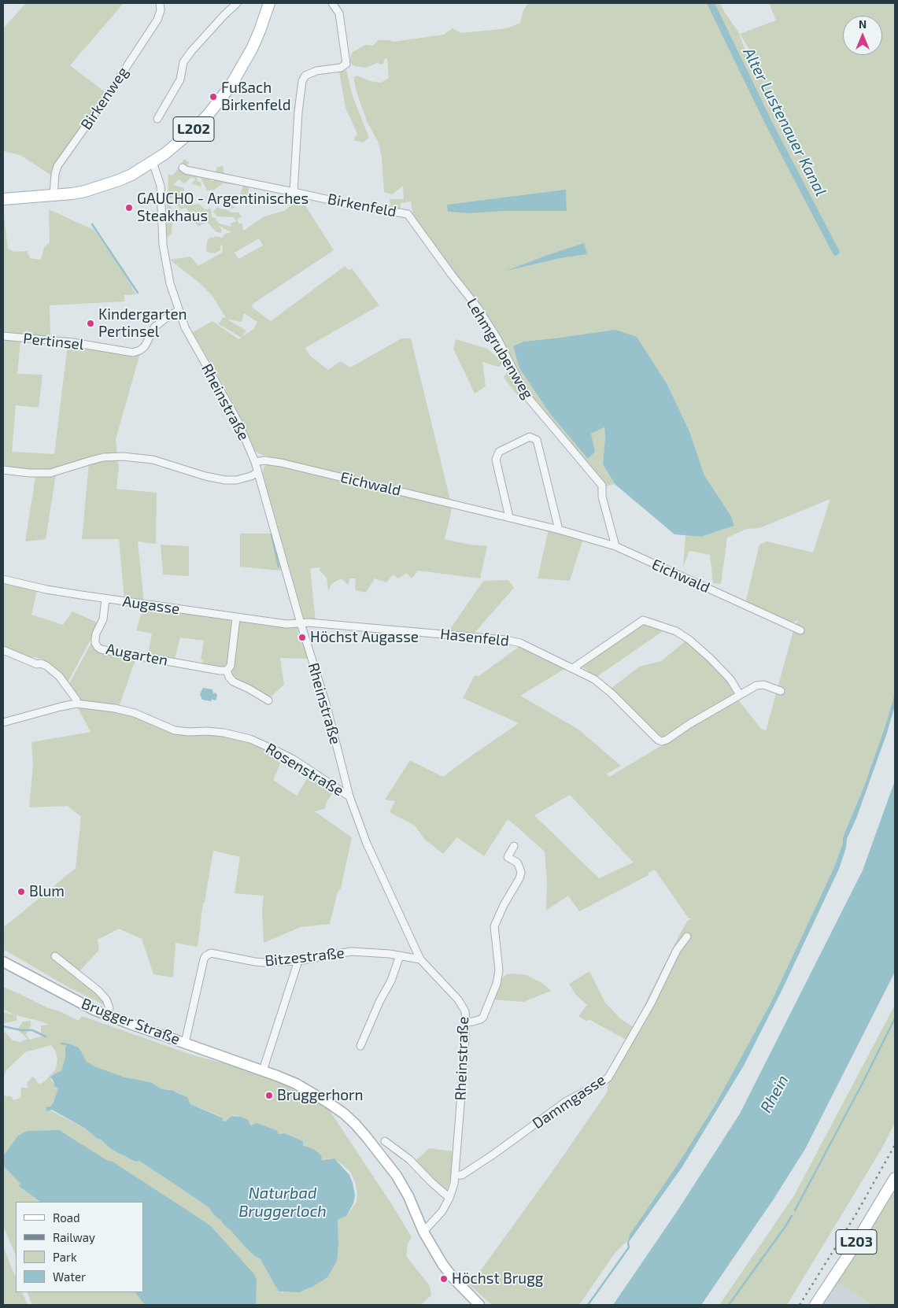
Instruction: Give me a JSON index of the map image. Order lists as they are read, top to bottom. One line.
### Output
{"streets":{"main road":["L202","Brugger Straße","L203"],"street":["Birkenweg","Birkenfeld","Pertinsel","Lehmgrubenweg","Rheinstraße","Eichwald","Augasse","Hasenfeld","Augarten","Rosenstraße","Bitzestraße","Dammgasse"]},"crossings":[["Birkenweg","L202"],["L202","Rheinstraße"],["Birkenfeld","Lehmgrubenweg"],["Pertinsel","Rheinstraße"],["Lehmgrubenweg","Eichwald"],["Rheinstraße","Eichwald"],["Rheinstraße","Augasse"],["Rheinstraße","Hasenfeld"],["Rheinstraße","Rosenstraße"],["Rheinstraße","Bitzestraße"],["Rheinstraße","Brugger Straße"],["Rheinstraße","Dammgasse"],["Augasse","Hasenfeld"],["Augasse","Augarten"],["Bitzestraße","Brugger Straße"]],"water":["Alter Lustenauer Kanal","Rhein","Naturbad Bruggerloch"],"places":["Fußach Birkenfeld","GAUCHO - Argentinisches Steakhaus","Kindergarten Pertinsel","Höchst Augasse","Blum","Bruggerhorn","Höchst Brugg"],"legend":["Road","Railway","Park","Water"],"north":"top"}
